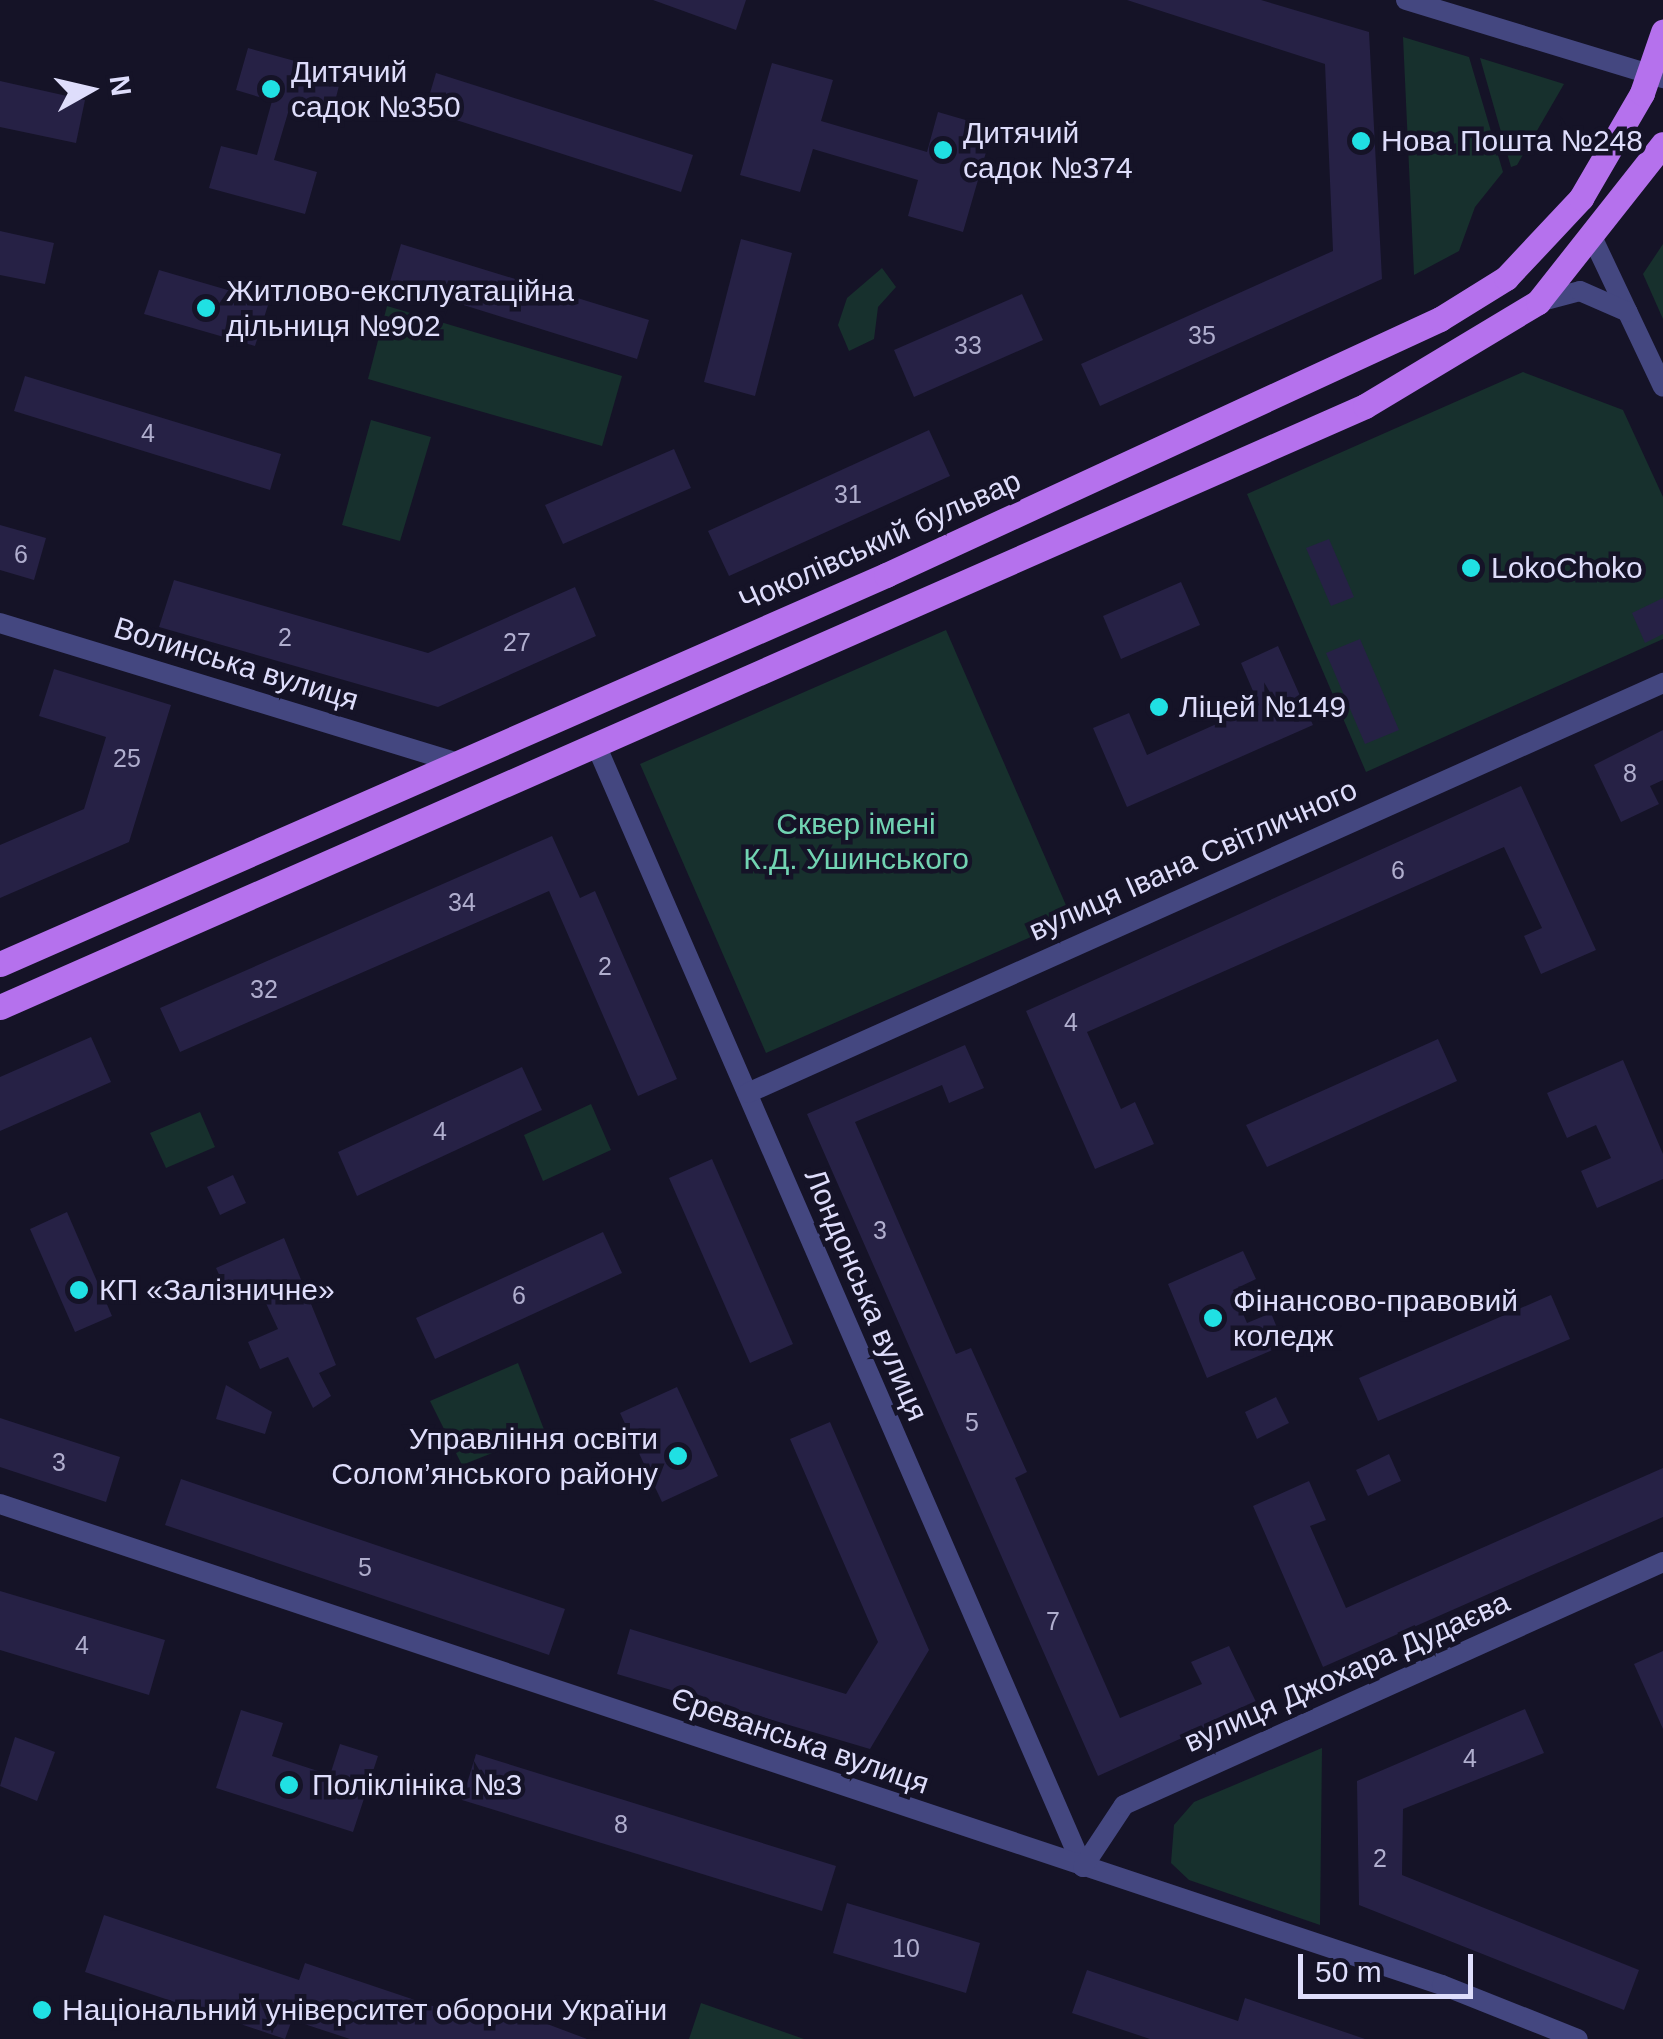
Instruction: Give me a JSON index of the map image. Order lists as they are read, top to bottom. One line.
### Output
{"streets":{"main road":["Чоколівський бульвар"],"street":["Волинська вулиця","вулиця Івана Світличного","Лондонська вулиця","вулиця Джохара Дудаєва","Єреванська вулиця"]},"crossings":[["Чоколівський бульвар","Волинська вулиця"],["вулиця Івана Світличного","Лондонська вулиця"],["Лондонська вулиця","вулиця Джохара Дудаєва"],["Лондонська вулиця","Єреванська вулиця"],["вулиця Джохара Дудаєва","Єреванська вулиця"]],"parks":["Сквер імені К.Д. Ушинського"],"places":["Дитячий садок №350","Нова Пошта №248","Дитячий садок №374","Житлово-експлуатаційна дільниця №902","LokoChoko","Ліцей №149","КП «Залізничне»","Фінансово-правовий коледж","Управління освіти Солом’янського району","Поліклініка №3","Національний університет оборони України"],"house_numbers":["35","33","4","31","6","2","27","25","8","6","34","2","32","4","4","3","6","5","3","5","7","4","4","8","2","10"],"scale_bar":"50 m","north":"right"}
